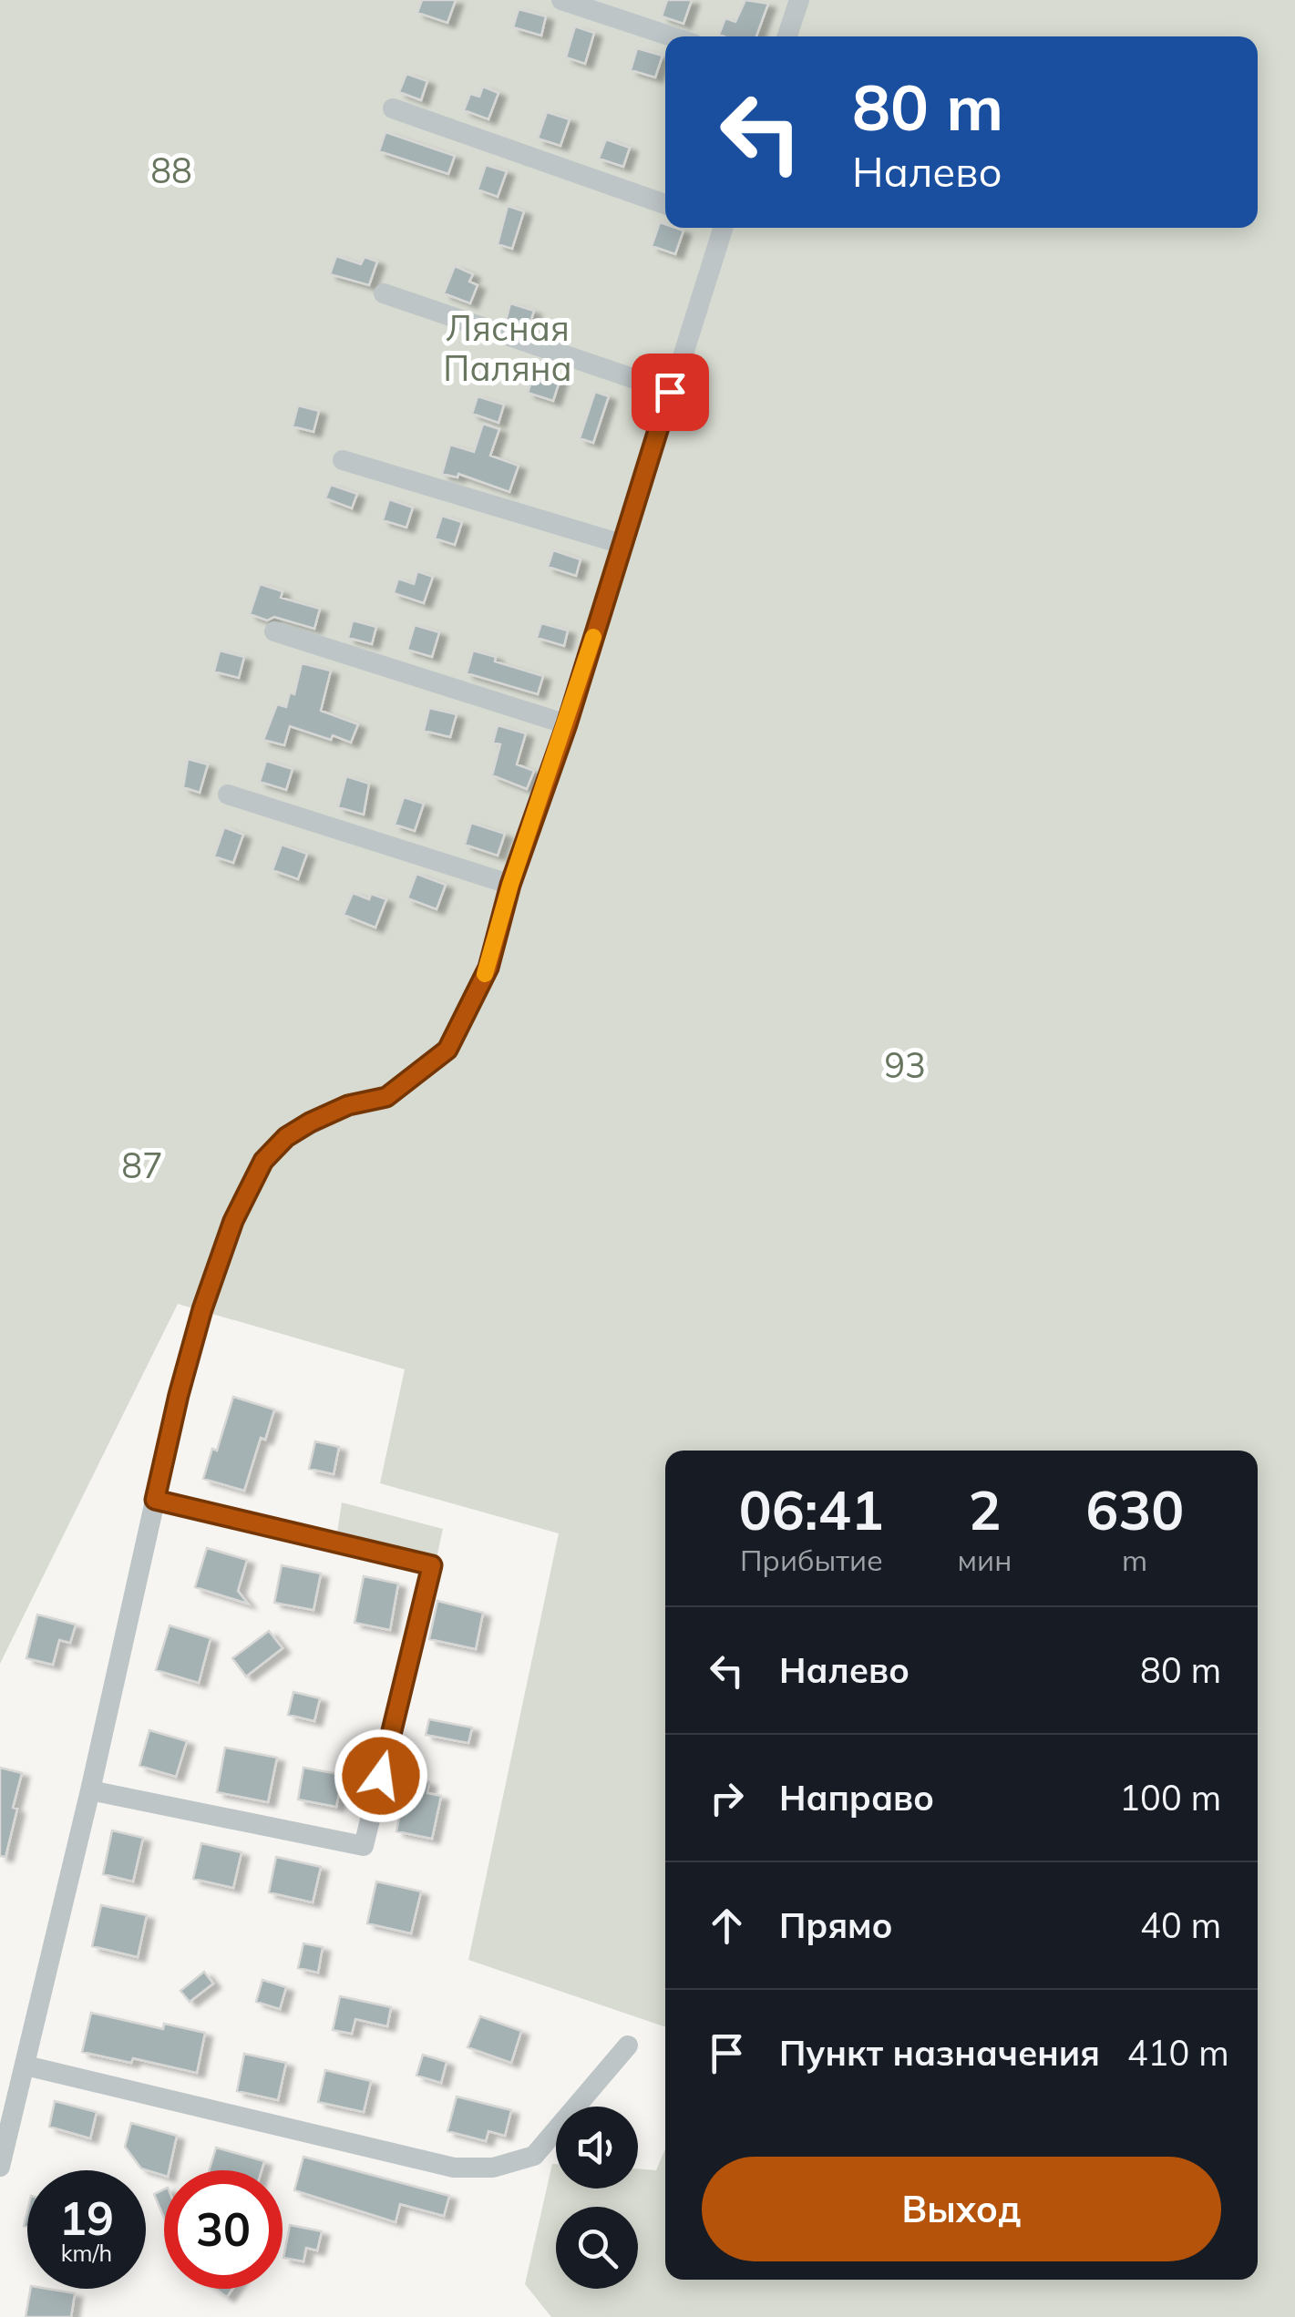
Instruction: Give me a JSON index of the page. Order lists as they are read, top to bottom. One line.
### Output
{"parks":["88","Лясная Паляна","93","87"],"page":{"turn":["80 m","Налево"],"eta":["06:41","Прибытие","2","мин","630","m"],"list":[{"name":"Налево","value":"80 m"},{"name":"Направо","value":"100 m"},{"name":"Прямо","value":"40 m"},{"name":"Пункт назначения","value":"410 m"}],"buttons":"Выход","speed":"19 km/h","limit":"30"}}
